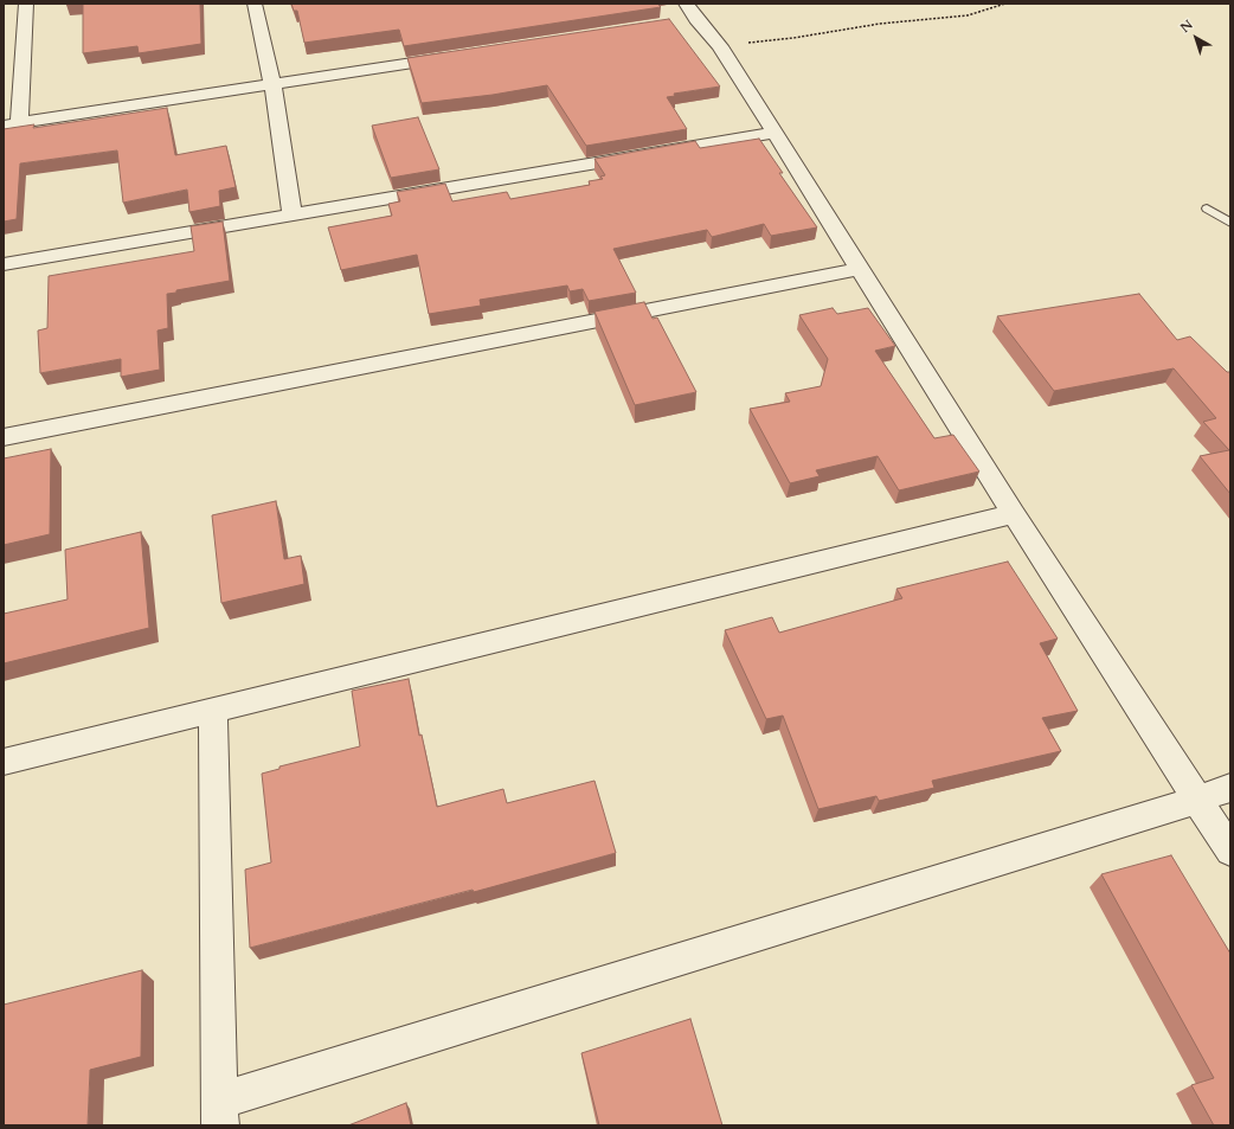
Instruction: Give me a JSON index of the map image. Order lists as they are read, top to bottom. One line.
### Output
{"north":"top left"}
